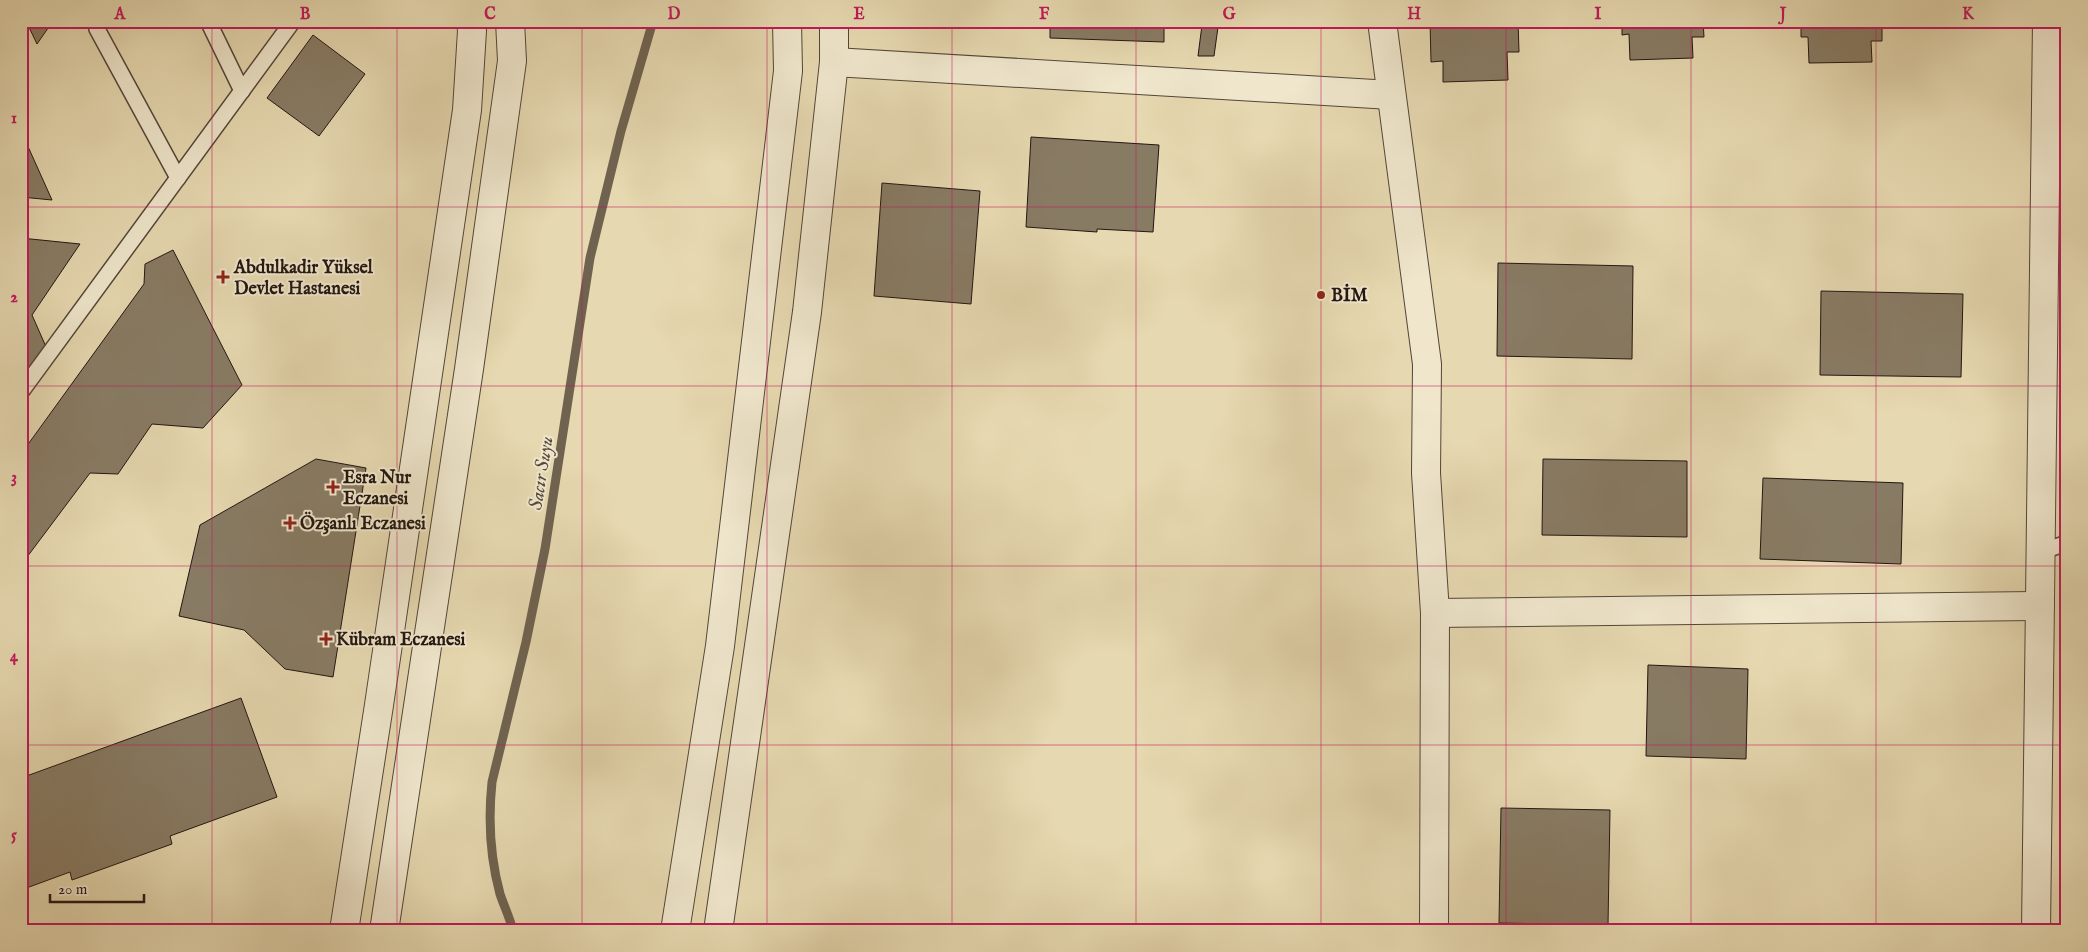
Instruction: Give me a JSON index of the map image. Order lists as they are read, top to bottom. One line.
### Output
{"water":["Sacır Suyu"],"places":{"health":["Abdulkadir Yüksel Devlet Hastanesi","Esra Nur Eczanesi","Özşanlı Eczanesi","Kübram Eczanesi"],"other":["BİM"]},"scale_bar":"20 m","grid":{"columns":["A","B","C","D","E","F","G","H","I","J","K"],"rows":["1","2","3","4","5"]}}
